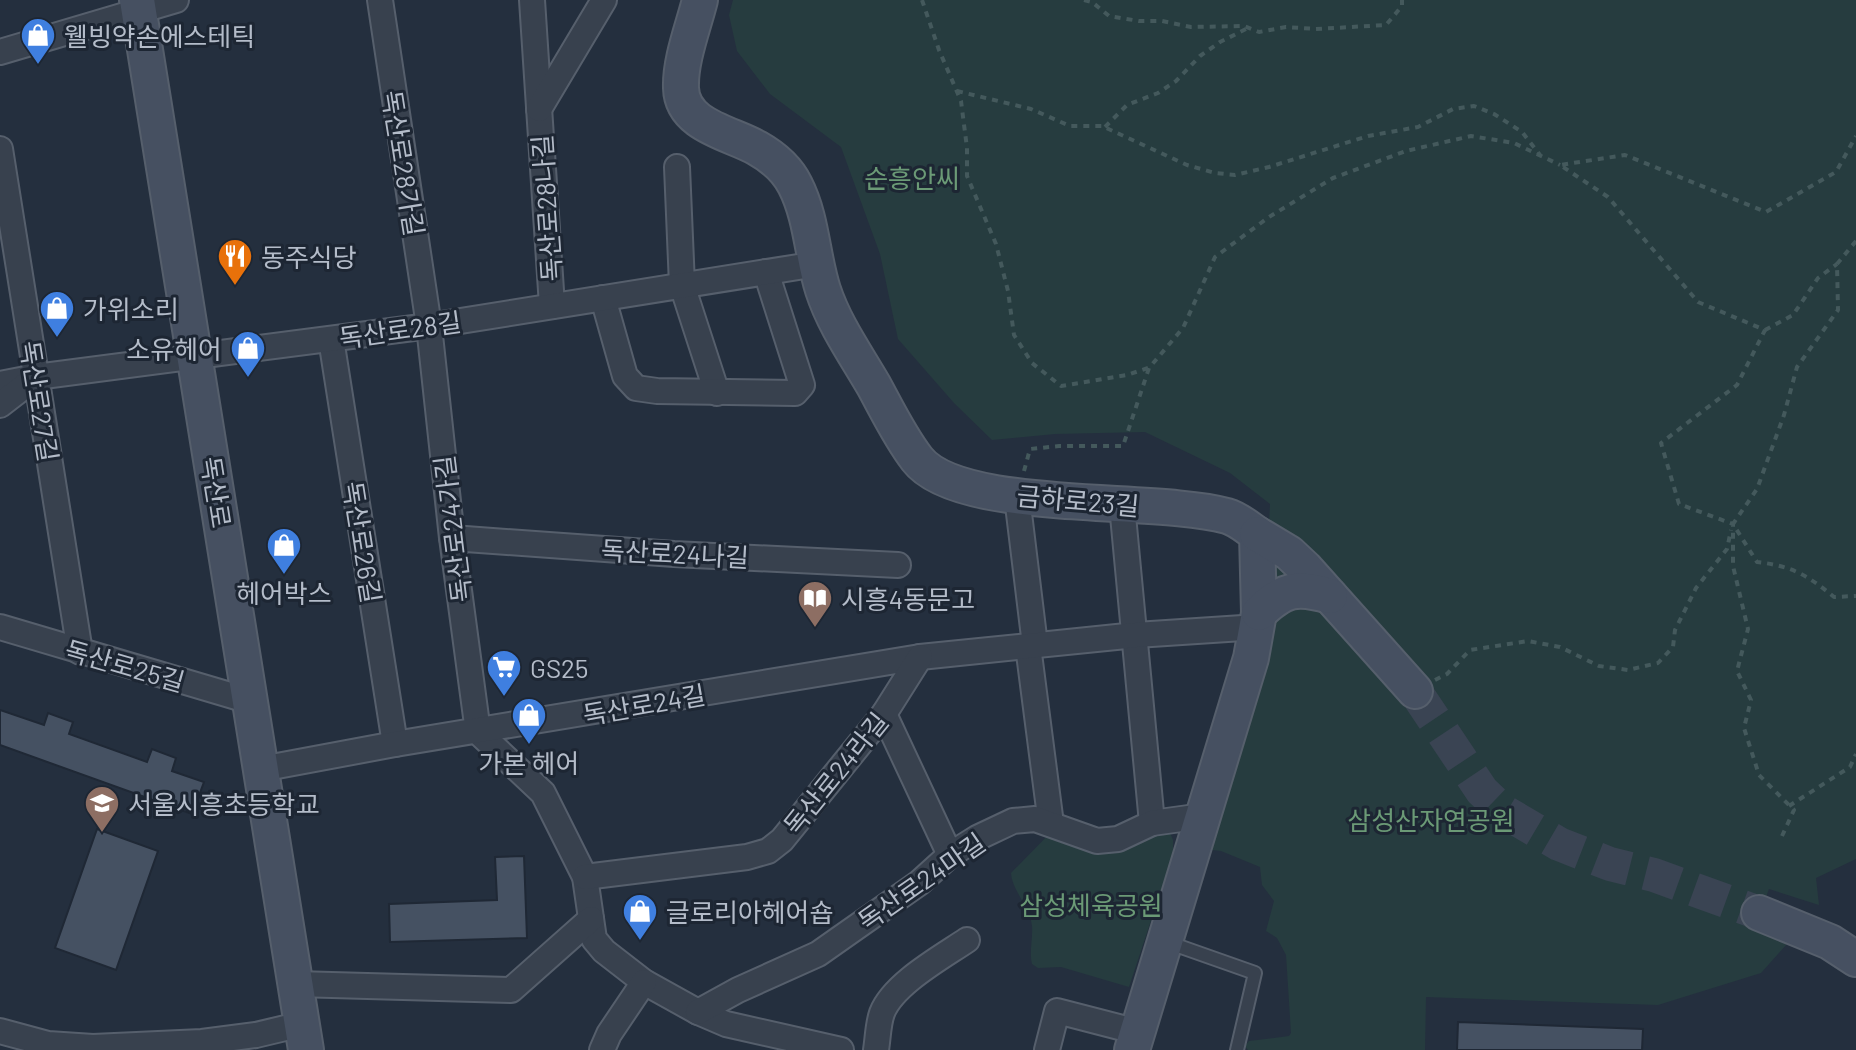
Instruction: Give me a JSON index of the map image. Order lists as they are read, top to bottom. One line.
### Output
{"streets":{"street":["독산로28가길","독산로28나길","독산로28길","독산로27길","독산로","금하로23길","독산로24가길","독산로26길","독산로24나길","독산로25길","독산로24길","독산로24라길","독산로24마길"]},"crossings":[["독산로28가길","독산로28길"],["독산로28가길","독산로24가길"],["독산로28나길","독산로28길"],["독산로28길","독산로27길"],["독산로28길","독산로"],["독산로28길","금하로23길"],["독산로28길","독산로24가길"],["독산로28길","독산로26길"],["독산로27길","독산로25길"],["독산로","독산로25길"],["독산로","독산로24길"],["독산로24가길","독산로24나길"],["독산로24가길","독산로24길"],["독산로26길","독산로24길"],["독산로24길","독산로24라길"]],"parks":["순흥안씨","삼성산자연공원","삼성체육공원"],"places":{"shop":["웰빙약손에스테틱","가위소리","소유헤어","헤어박스","가본 헤어","글로리아헤어숍"],"restaurant":["동주식당"],"library":["시흥4동문고"],"supermarket":["GS25"],"school or university":["서울시흥초등학교"]}}
